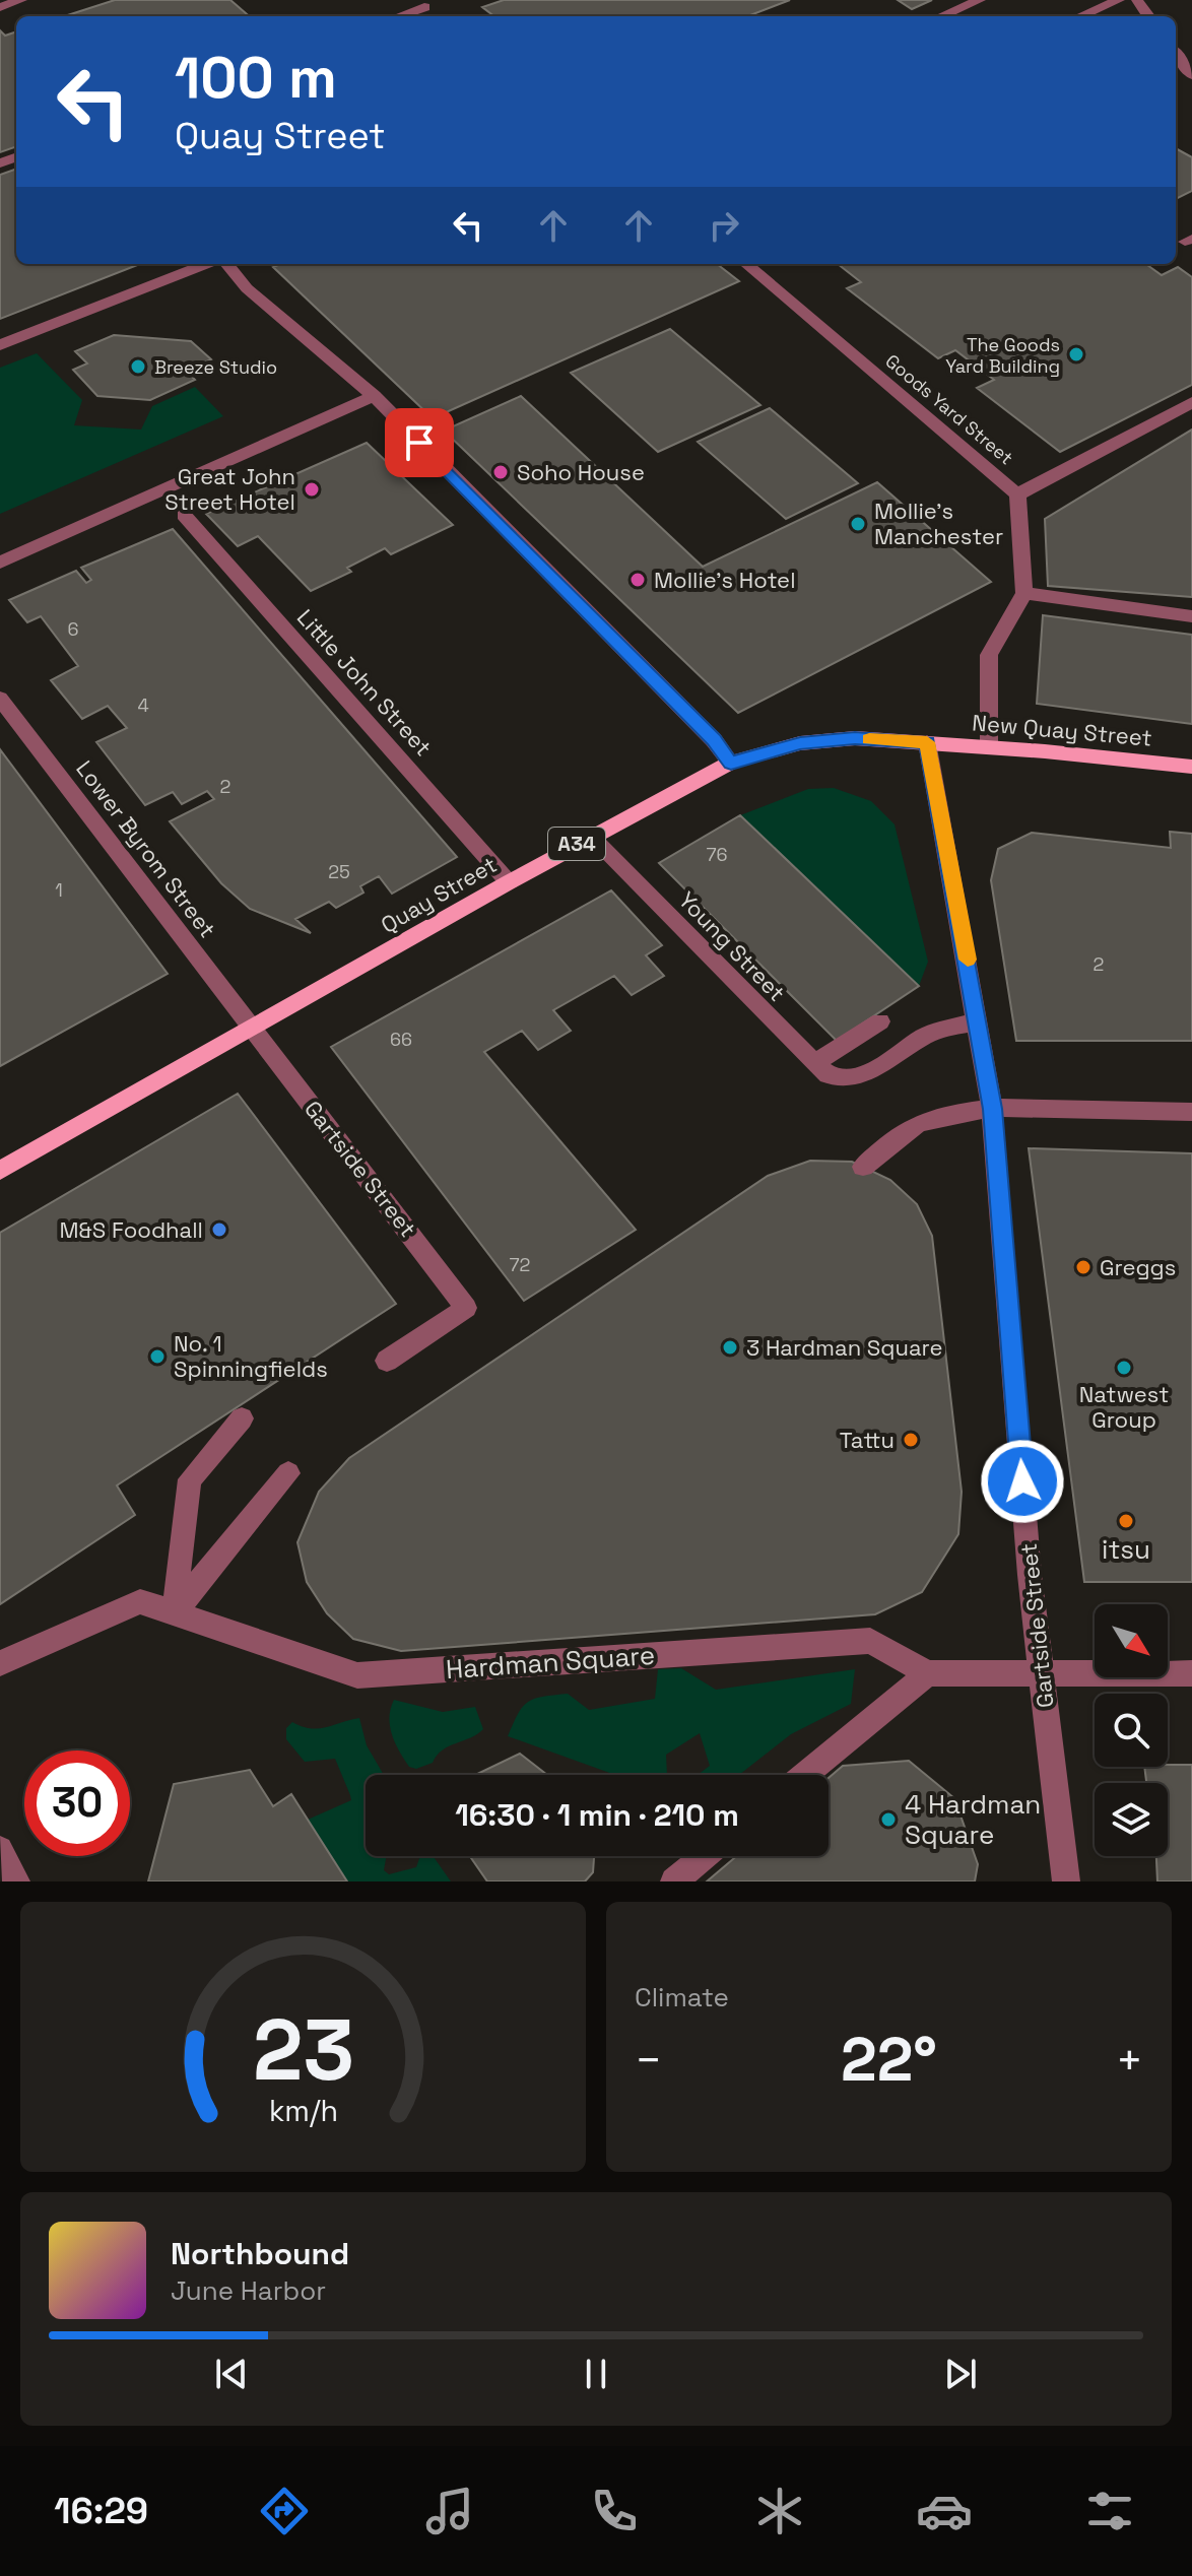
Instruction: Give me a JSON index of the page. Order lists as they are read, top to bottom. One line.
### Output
{"streets":{"main road":["New Quay Street","A34","Quay Street"],"street":["Goods Yard Street","Little John Street","Lower Byrom Street","Young Street","Gartside Street","Hardman Square"]},"crossings":[["Little John Street","Quay Street"],["New Quay Street","Quay Street"],["New Quay Street","Gartside Street"],["Lower Byrom Street","Quay Street"],["Lower Byrom Street","Gartside Street"],["Quay Street","Young Street"],["Quay Street","Gartside Street"],["Young Street","Gartside Street"]],"places":["The Goods Yard Building","Breeze Studio","Soho House","Great John Street Hotel","Mollie's Manchester","Mollie's Hotel","M&S Foodhall","Greggs","3 Hardman Square","No. 1 Spinningfields","Natwest Group","Tattu","itsu","4 Hardman Square"],"house_numbers":["6","4","2","76","25","1","2","66","72"],"north":"bottom right","page":{"turn":["100 m","Quay Street"],"limit":"30","trip":"16:30 · 1 min · 210 m","tile":"Climate","heat":["−","22°","+"],"song":["Northbound","June Harbor"],"tabs":"16:29","gauge":["23","km/h"]}}
